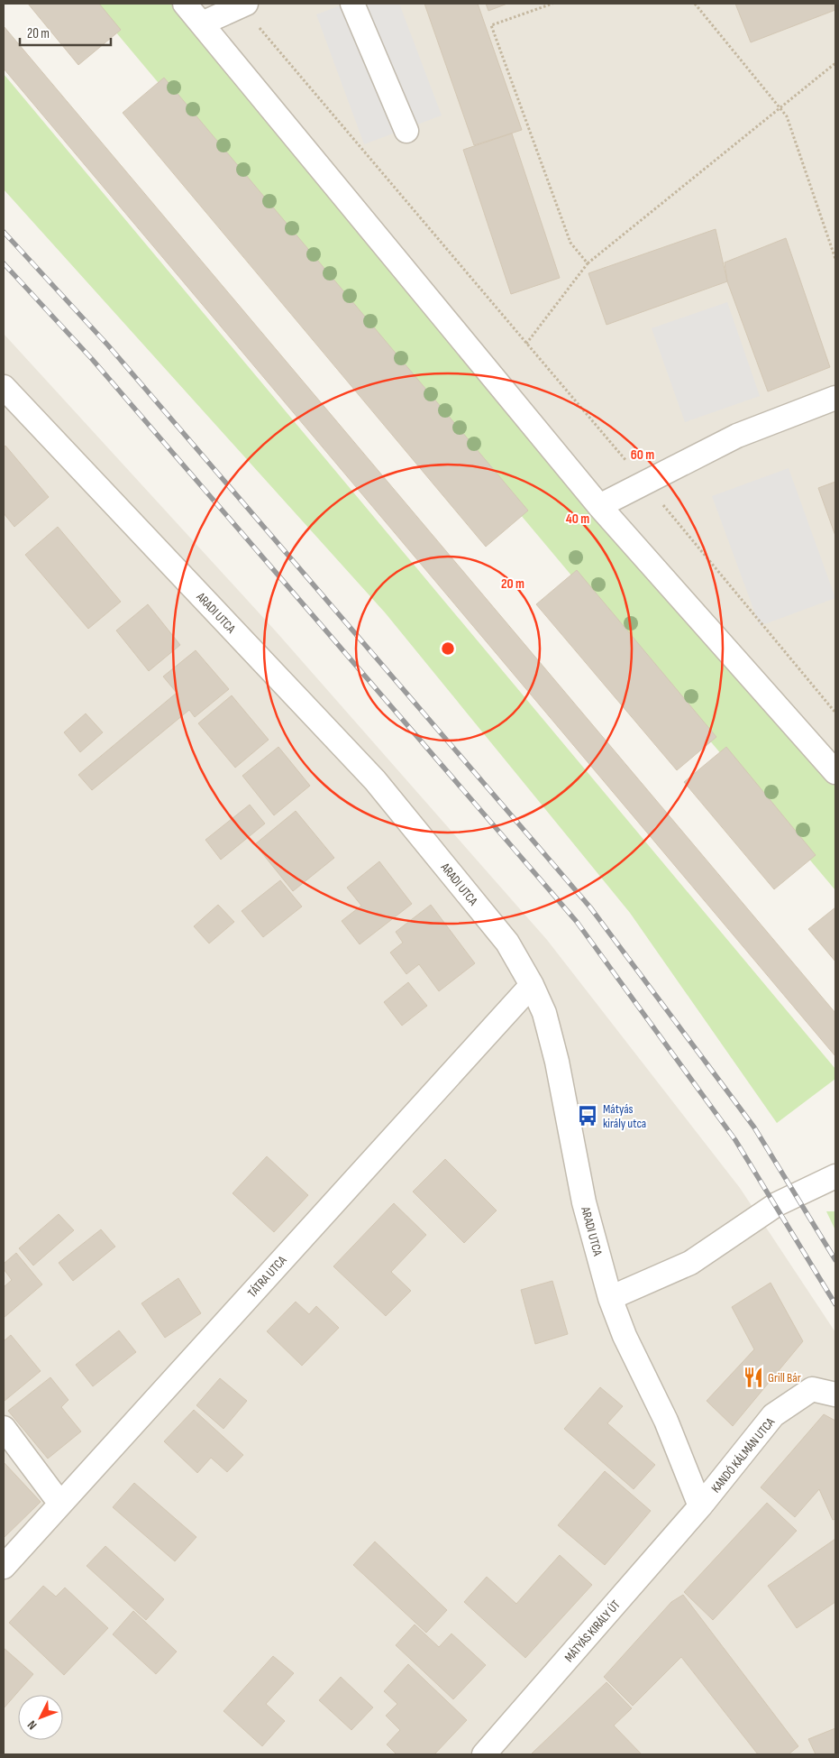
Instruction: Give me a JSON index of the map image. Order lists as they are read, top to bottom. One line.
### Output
{"streets":{"street":["ARADI UTCA","TÁTRA UTCA","KANDÓ KÁLMÁN UTCA","MÁTYÁS KIRÁLY ÚT"]},"crossings":[["ARADI UTCA","TÁTRA UTCA"],["ARADI UTCA","KANDÓ KÁLMÁN UTCA"],["ARADI UTCA","MÁTYÁS KIRÁLY ÚT"],["KANDÓ KÁLMÁN UTCA","MÁTYÁS KIRÁLY ÚT"]],"places":{"bus stop":["Mátyás király utca"],"restaurant":["Grill Bár"]},"scale_bar":"20 m","north":"bottom left","rings":["60 m","40 m","20 m"]}
